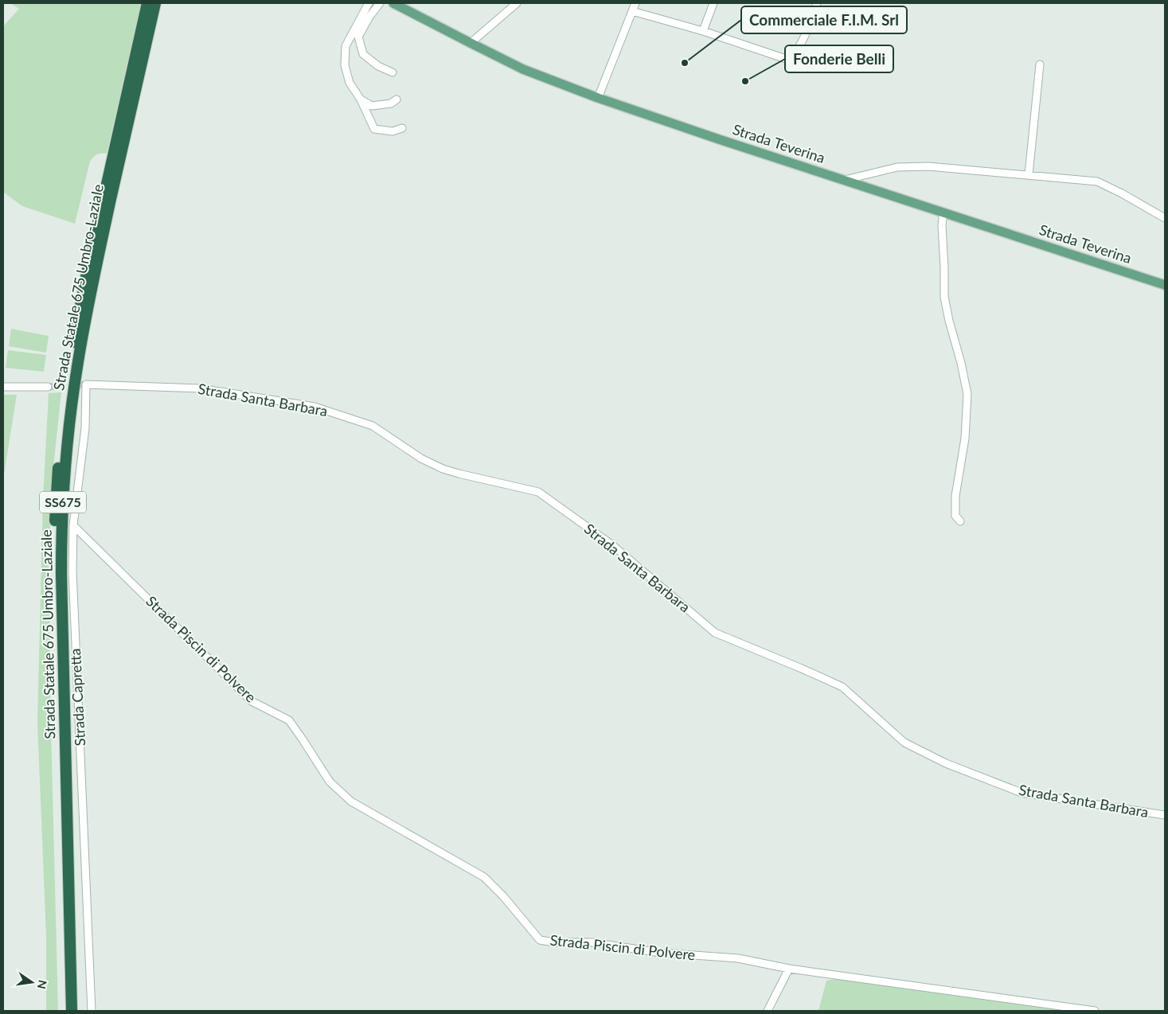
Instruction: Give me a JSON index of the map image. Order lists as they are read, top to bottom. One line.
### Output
{"streets":{"highway":["Strada Statale 675 Umbro-Laziale","SS675"],"main road":["Strada Teverina"],"street":["Strada Santa Barbara","Strada Piscin di Polvere","Strada Capretta"]},"crossings":[["Strada Santa Barbara","Strada Capretta"],["Strada Piscin di Polvere","Strada Capretta"]],"places":["Commerciale F.I.M. Srl","Fonderie Belli"],"north":"right"}
